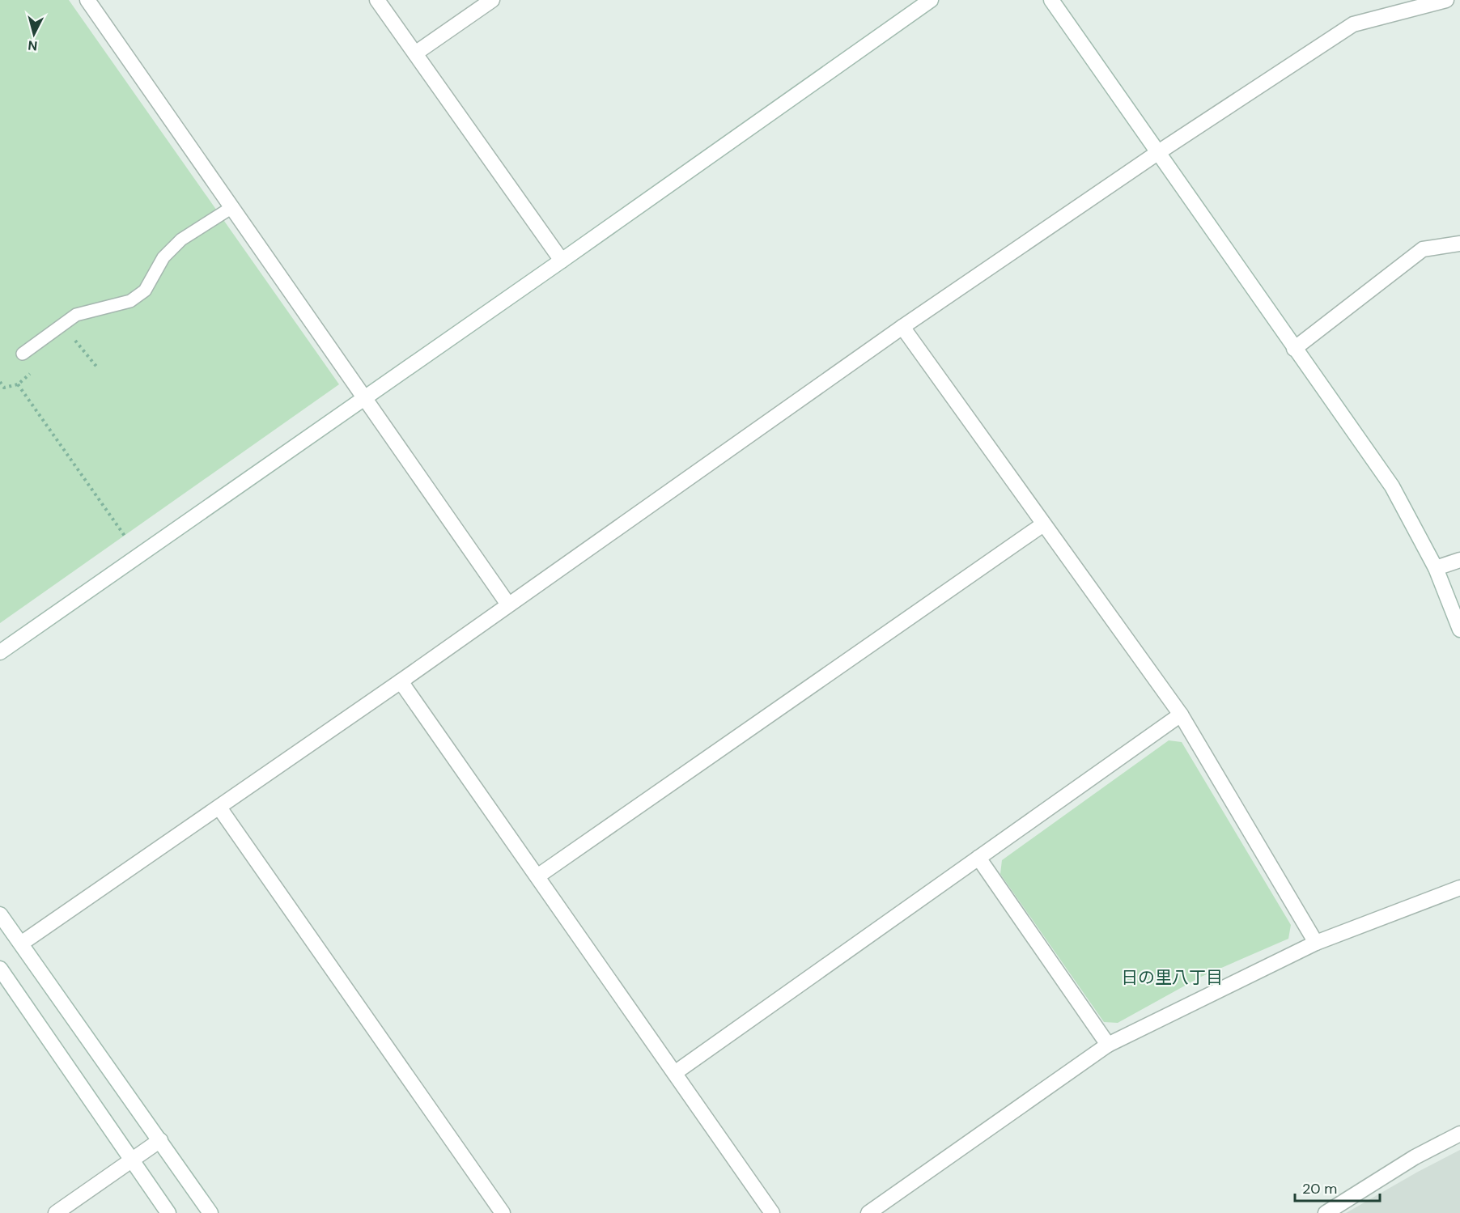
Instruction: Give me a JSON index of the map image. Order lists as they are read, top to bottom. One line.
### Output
{"districts":["日の里八丁目"],"scale_bar":"20 m","north":"bottom"}
